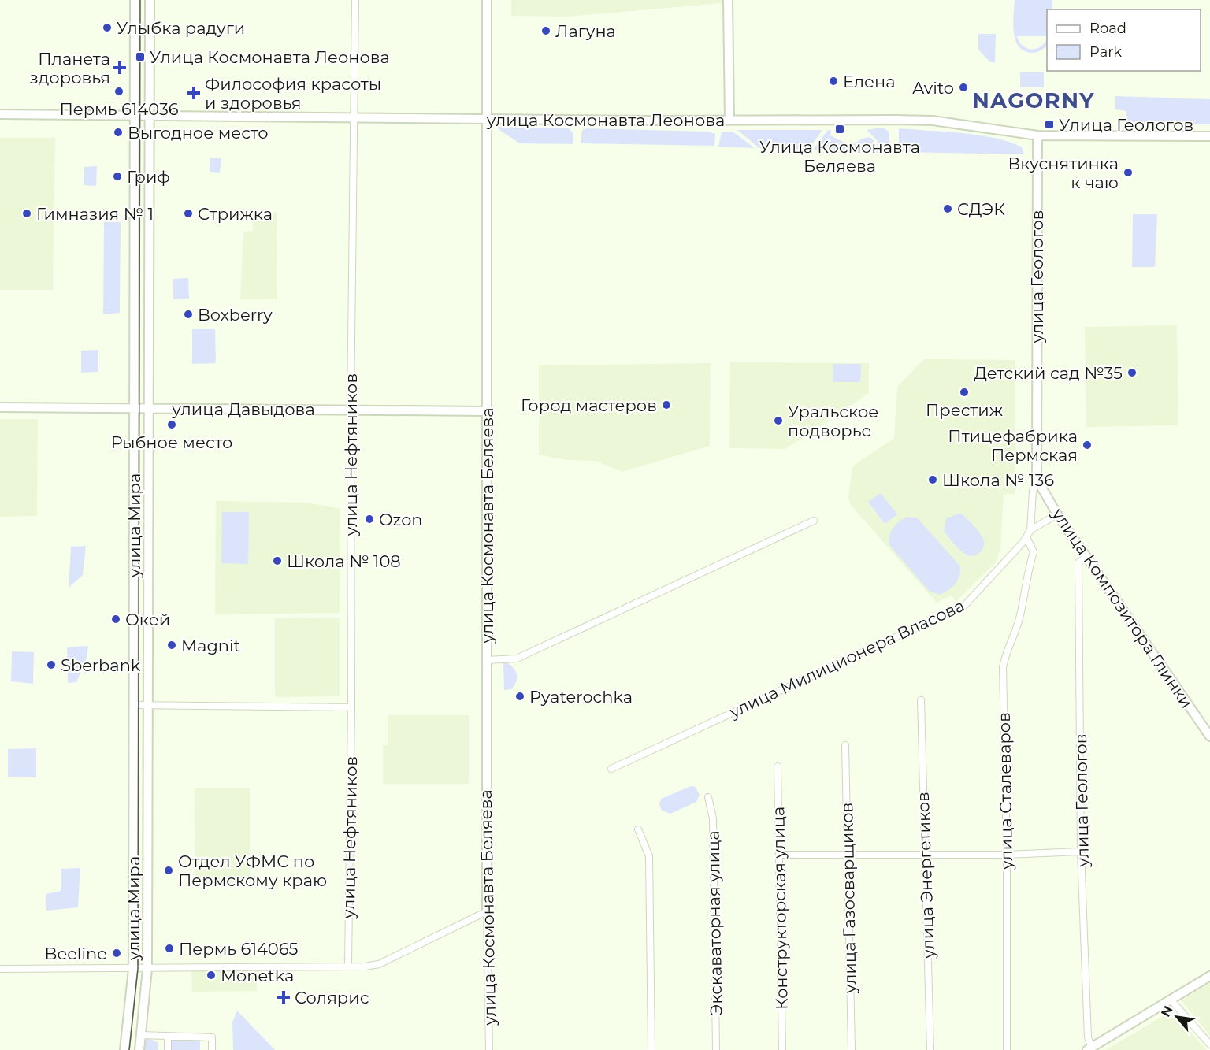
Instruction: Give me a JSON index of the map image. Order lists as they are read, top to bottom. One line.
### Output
{"streets":{"main road":["улица Космонавта Леонова","улица Геологов","улица Давыдова","улица Мира","улица Космонавта Беляева","улица Композитора Глинки"],"street":["улица Нефтяников","улица Милиционера Власова","улица Сталеваров","улица Энергетиков","улица Газосварщиков","Конструкторская улица","Экскаваторная улица"]},"crossings":[["улица Космонавта Леонова","улица Геологов"],["улица Космонавта Леонова","улица Нефтяников"],["улица Космонавта Леонова","улица Мира"],["улица Космонавта Леонова","улица Космонавта Беляева"],["улица Геологов","улица Композитора Глинки"],["улица Геологов","улица Милиционера Власова"],["улица Давыдова","улица Нефтяников"],["улица Давыдова","улица Мира"],["улица Давыдова","улица Космонавта Беляева"],["улица Композитора Глинки","улица Милиционера Власова"],["улица Милиционера Власова","улица Сталеваров"]],"districts":["NAGORNY"],"places":{"other":["Улыбка радуги","Лагуна","Елена","Avito","Пермь 614036","Выгодное место","Вкуснятинка к чаю","Гриф","СДЭК","Гимназия № 1","Стрижка","Boxberry","Детский сад №35","Престиж","Город мастеров","Уральское подворье","Рыбное место","Птицефабрика Пермская","Школа № 136","Ozon","Школа № 108","Окей","Magnit","Sberbank","Pyaterochka","Отдел УФМС по Пермскому краю","Пермь 614065","Beeline","Monetka"],"transit":["Улица Космонавта Леонова","Улица Геологов","Улица Космонавта Беляева"],"health":["Планета здоровья","Философия красоты и здоровья","Солярис"]},"legend":["Road","Park"],"north":"top left"}
